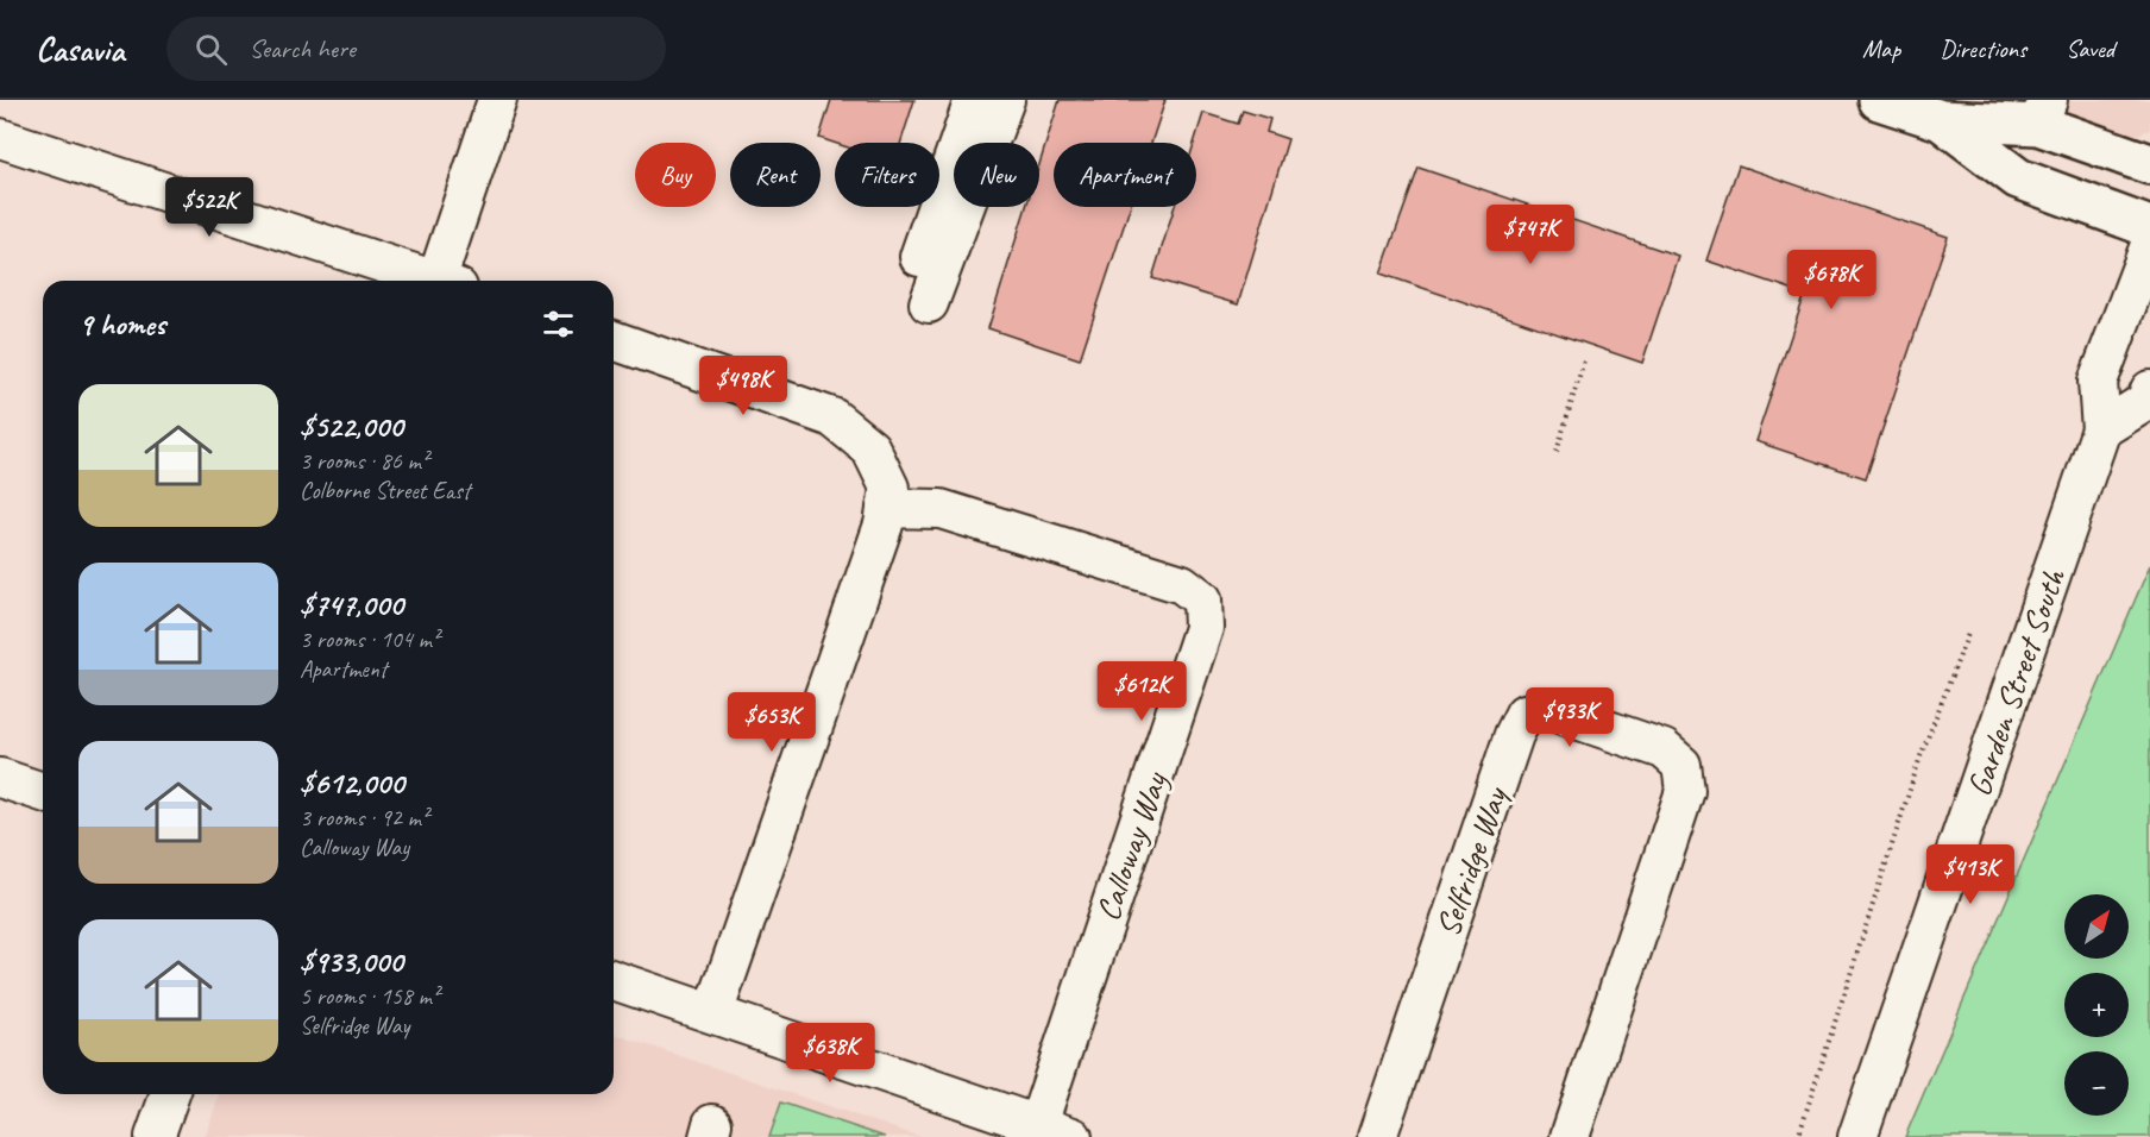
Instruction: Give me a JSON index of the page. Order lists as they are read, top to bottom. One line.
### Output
{"streets":{"street":["Garden Street South","Calloway Way","Selfridge Way"]},"north":"top right","page":{"header":"Casavia","search":"Search here","nav":["Map","Directions","Saved"],"chip":["Buy","Rent","Filters","New","Apartment"],"price":["$522K","$747K","$678K","$498K","$612K","$933K","$653K","$413K","$638K"],"heading":"9 homes","list":[{"name":"$522,000","note":"3 rooms · 86 m² · Colborne Street East"},{"name":"$747,000","note":"3 rooms · 104 m² · Apartment"},{"name":"$612,000","note":"3 rooms · 92 m² · Calloway Way"},{"name":"$933,000","note":"5 rooms · 158 m² · Selfridge Way"}],"map_buttons":["+","−"]}}
